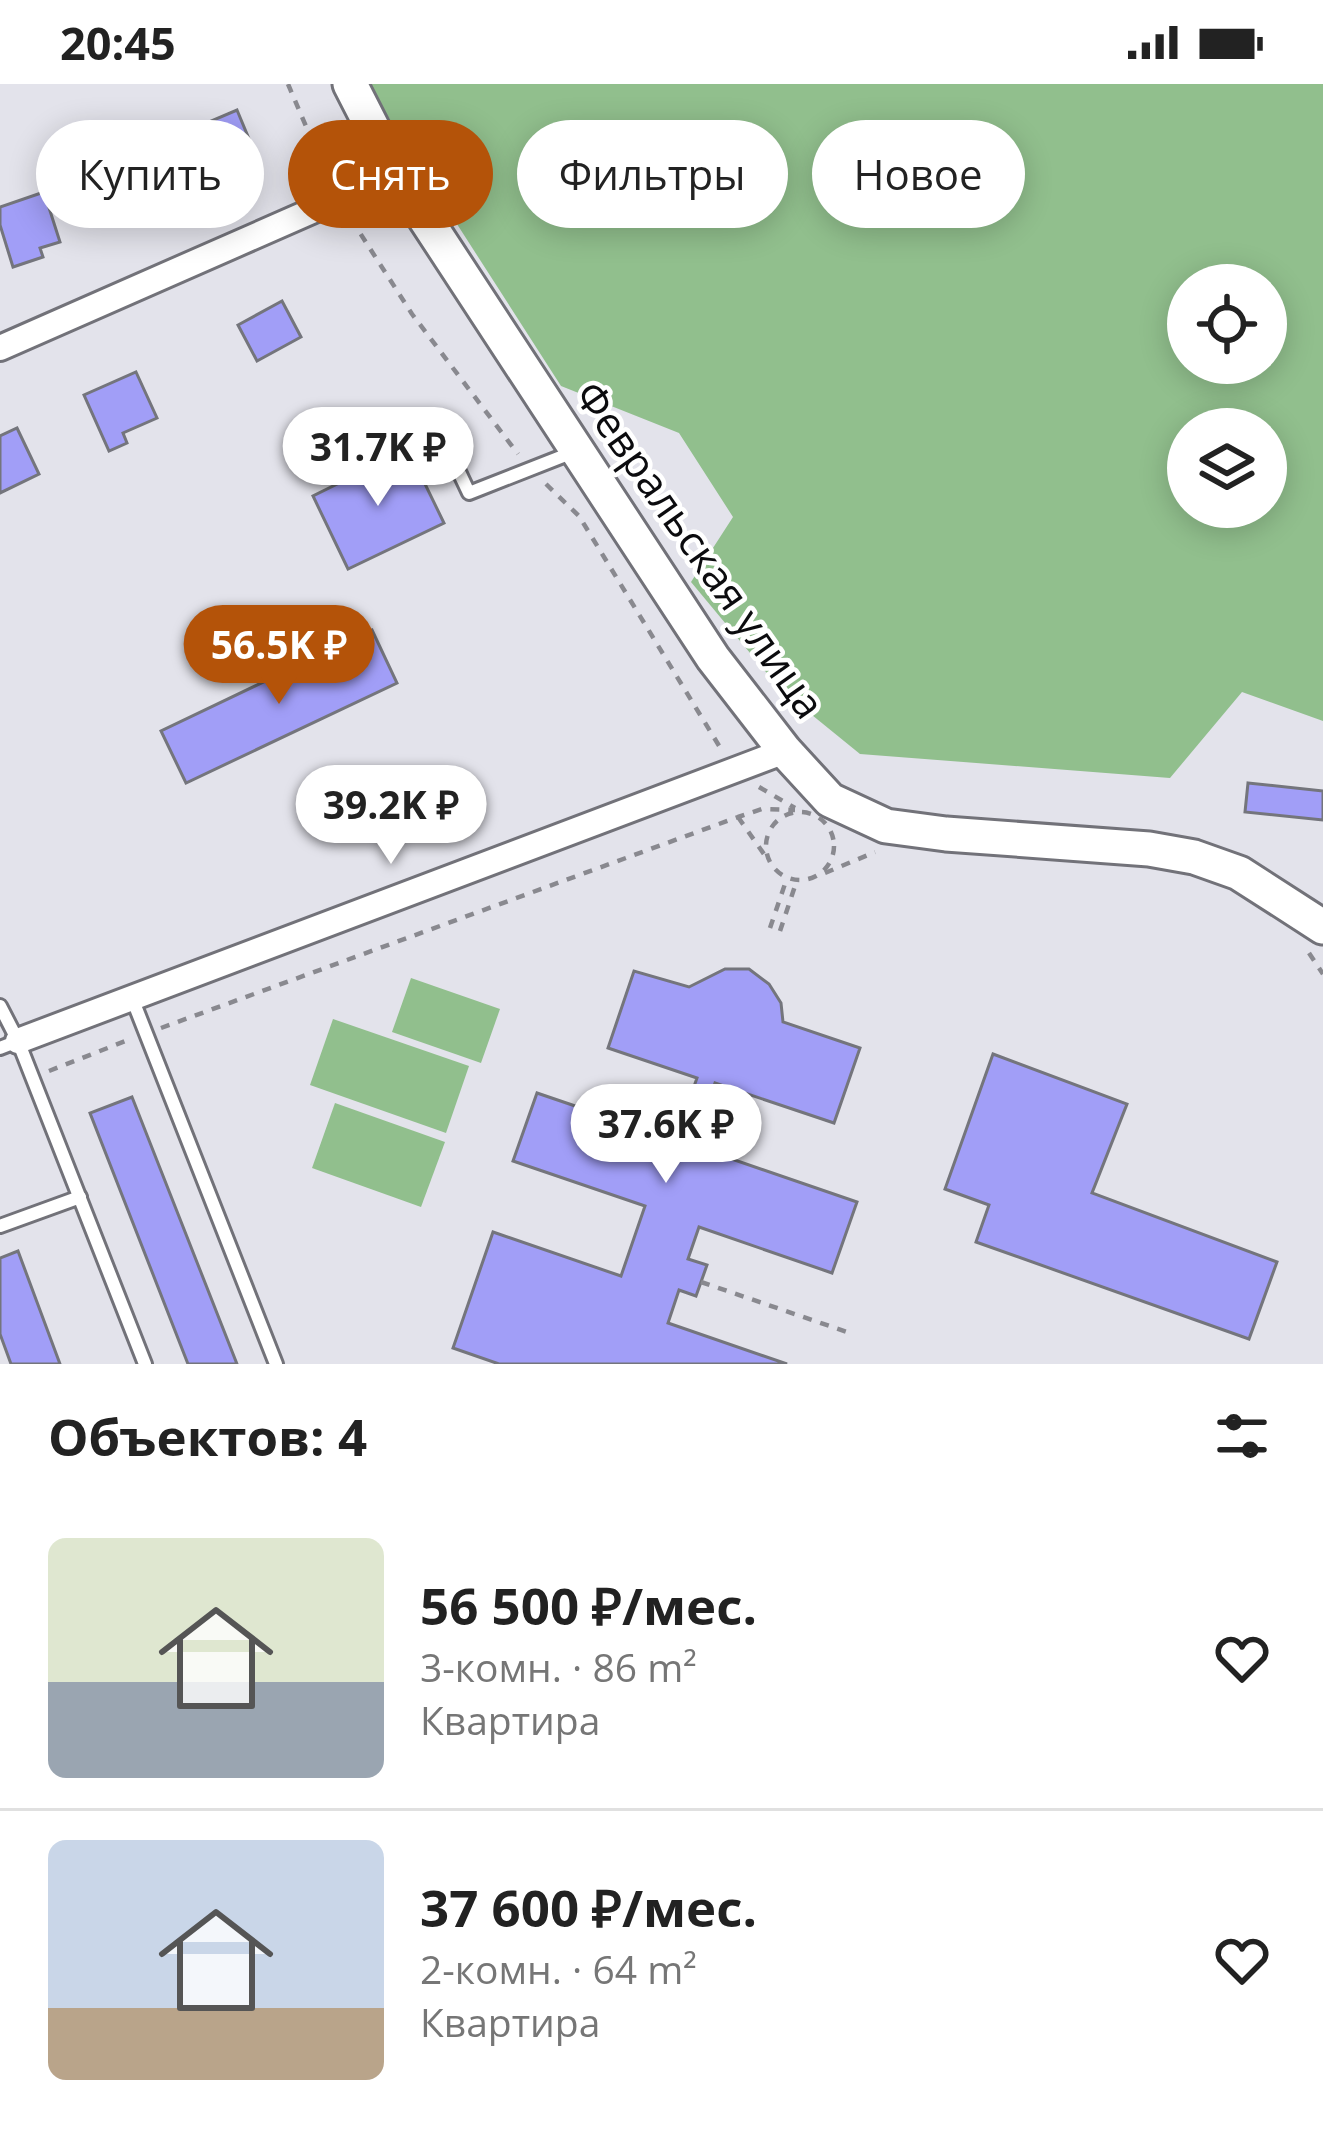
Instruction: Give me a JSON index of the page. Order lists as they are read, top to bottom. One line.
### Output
{"streets":{"main road":["Февральская улица"]},"page":{"status":"20:45","chip":["Купить","Снять","Фильтры","Новое"],"price":["31.7K ₽","56.5K ₽","39.2K ₽","37.6K ₽"],"heading":"Объектов: 4","list":[{"name":"56 500 ₽/мес.","note":"3-комн. · 86 m² · Квартира"},{"name":"37 600 ₽/мес.","note":"2-комн. · 64 m² · Квартира"}]}}
